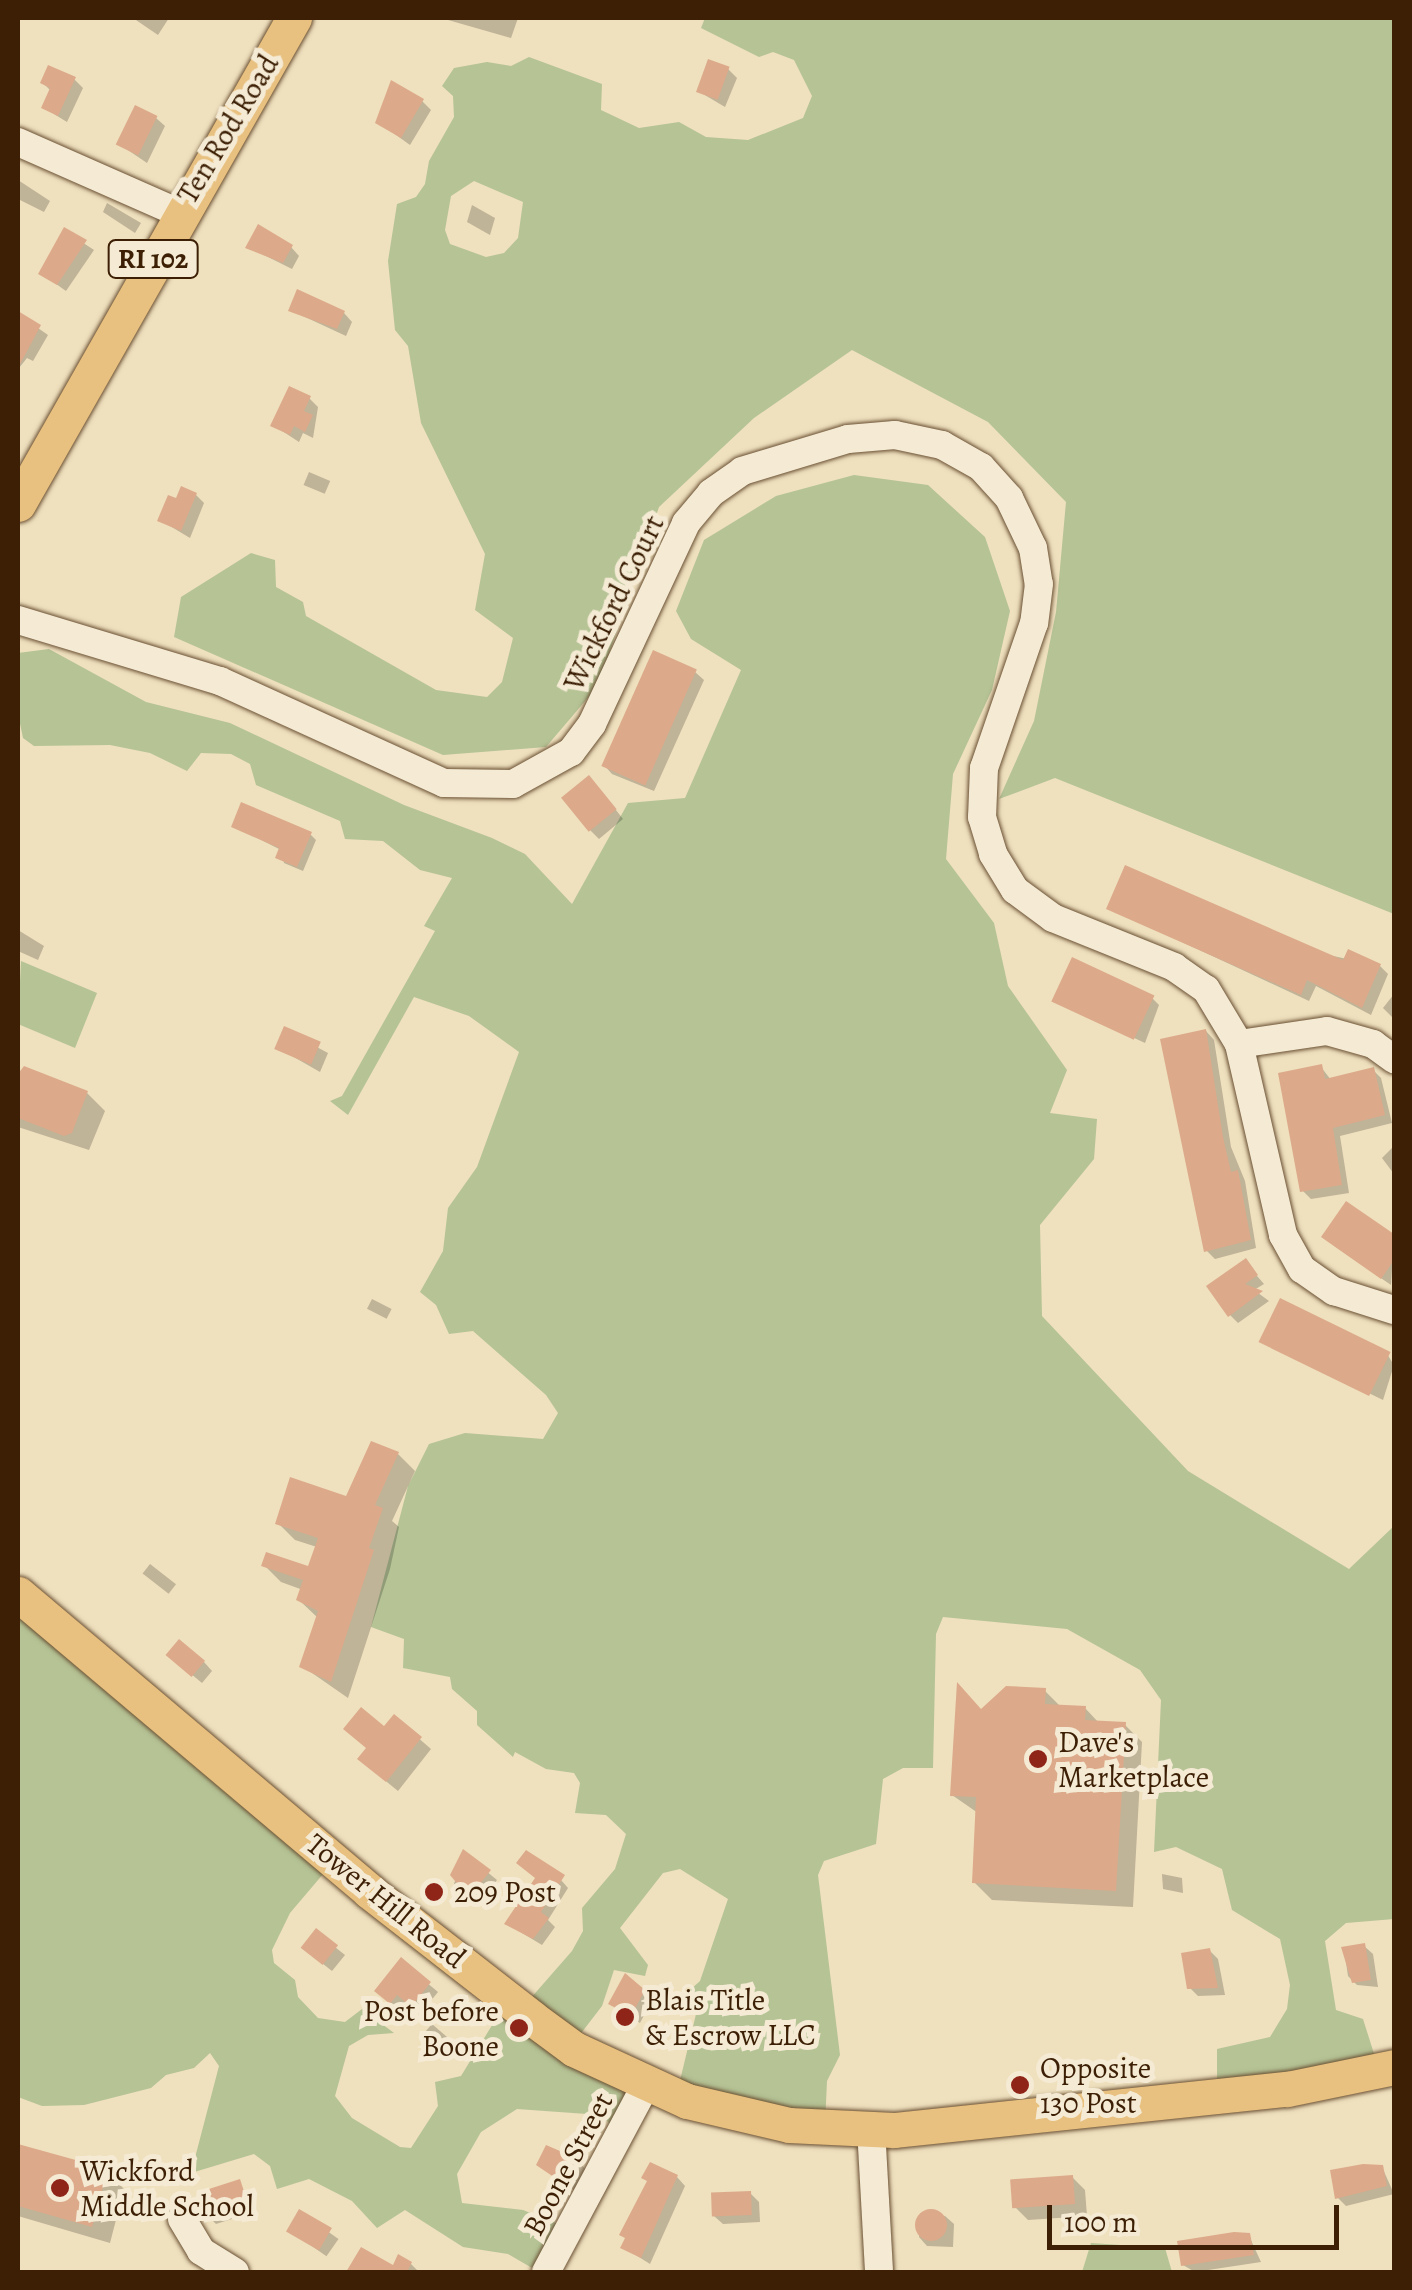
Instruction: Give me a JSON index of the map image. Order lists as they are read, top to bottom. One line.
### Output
{"streets":{"main road":["Ten Rod Road","RI 102","Tower Hill Road"],"street":["Wickford Court","Boone Street"]},"crossings":[["Tower Hill Road","Boone Street"]],"places":["Dave's Marketplace","209 Post","Blais Title & Escrow LLC","Post before Boone","Opposite 130 Post","Wickford Middle School"],"scale_bar":"100 m"}
